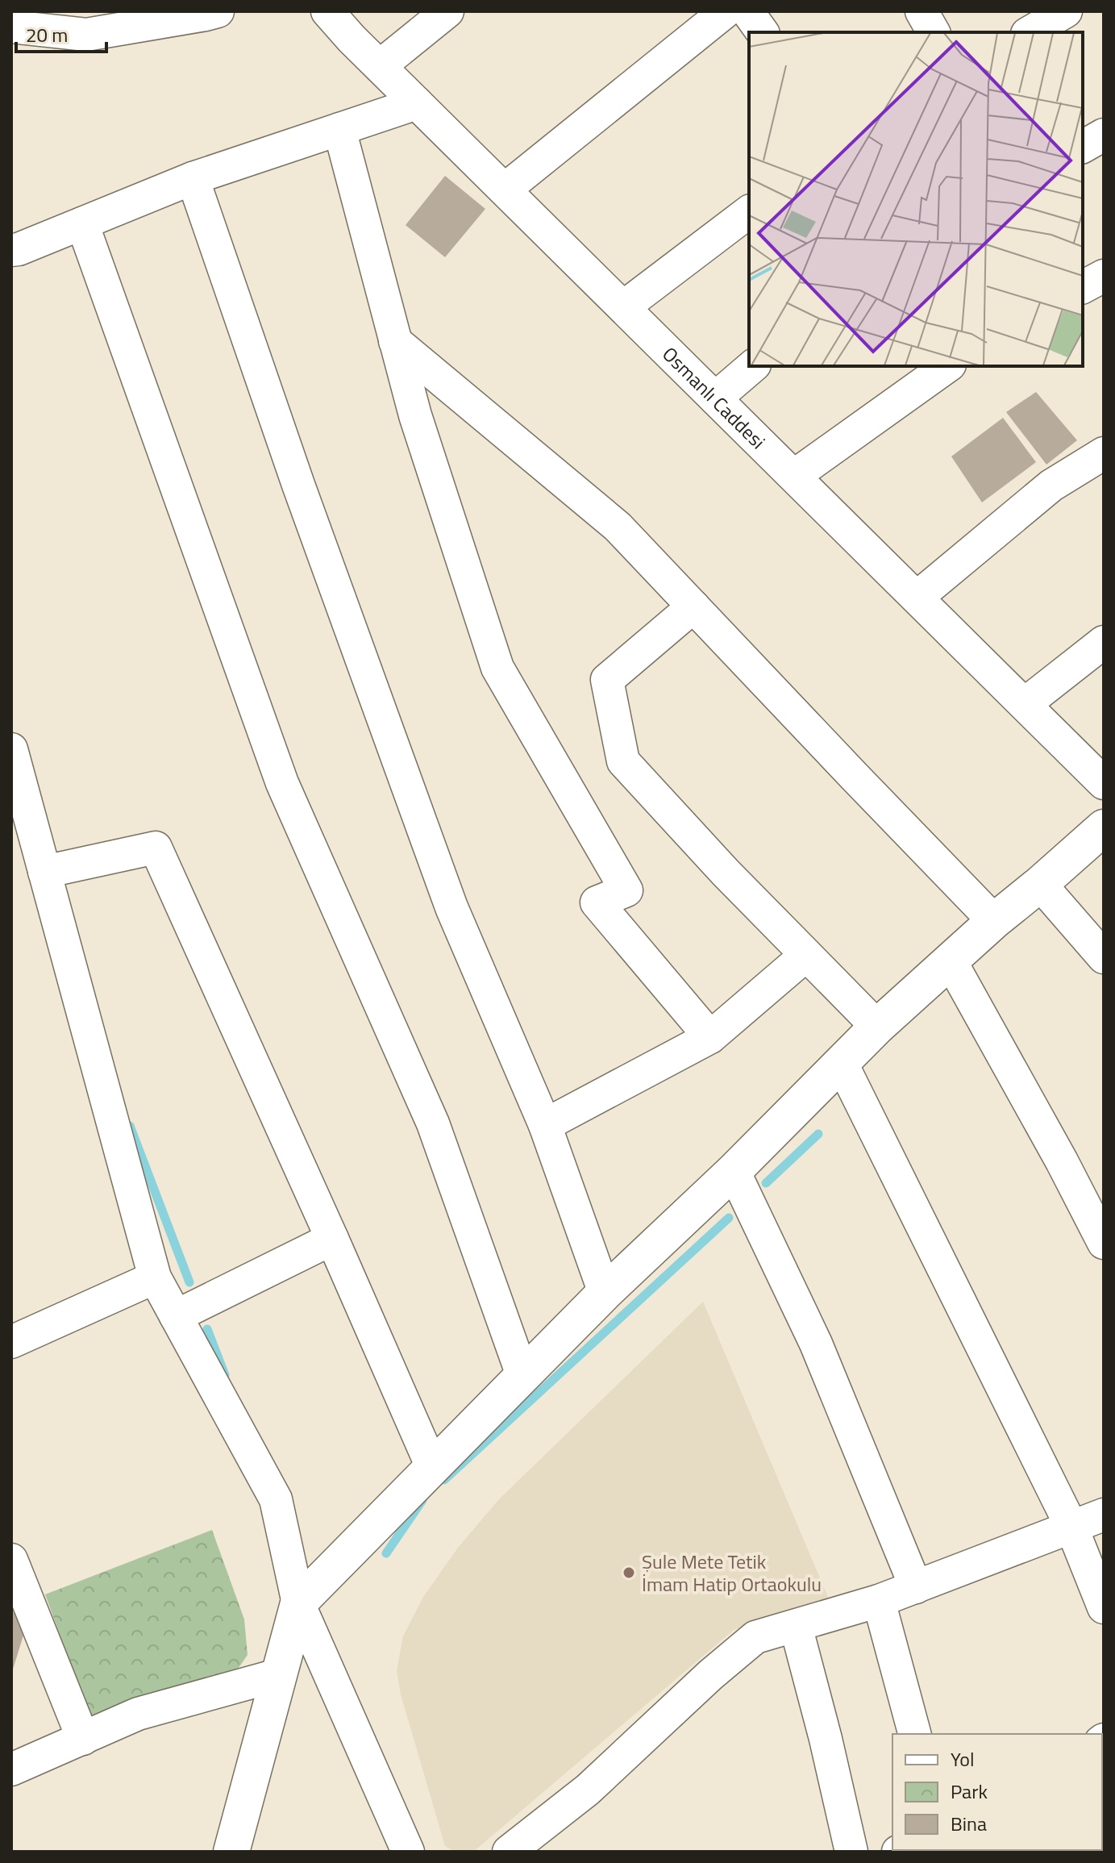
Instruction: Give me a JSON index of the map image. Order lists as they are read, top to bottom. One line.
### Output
{"streets":{"street":["Osmanlı Caddesi"]},"places":["Şule Mete Tetik İmam Hatip Ortaokulu"],"legend":["Yol","Park","Bina"],"scale_bar":"20 m"}
